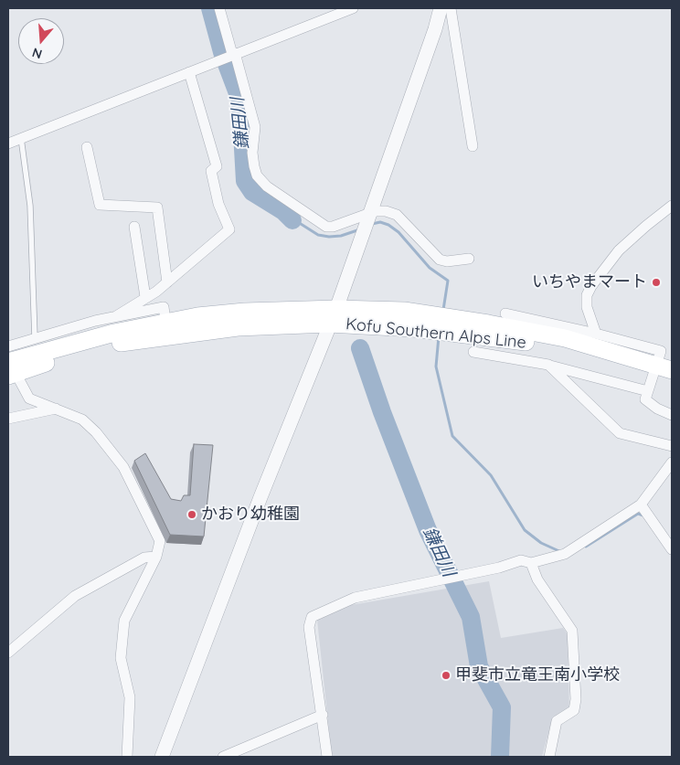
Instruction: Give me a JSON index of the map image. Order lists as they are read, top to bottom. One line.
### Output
{"streets":{"main road":["Kofu Southern Alps Line"]},"water":["鎌田川"],"places":["いちやまマート","かおり幼稚園","甲斐市立竜王南小学校"],"north":"bottom"}
